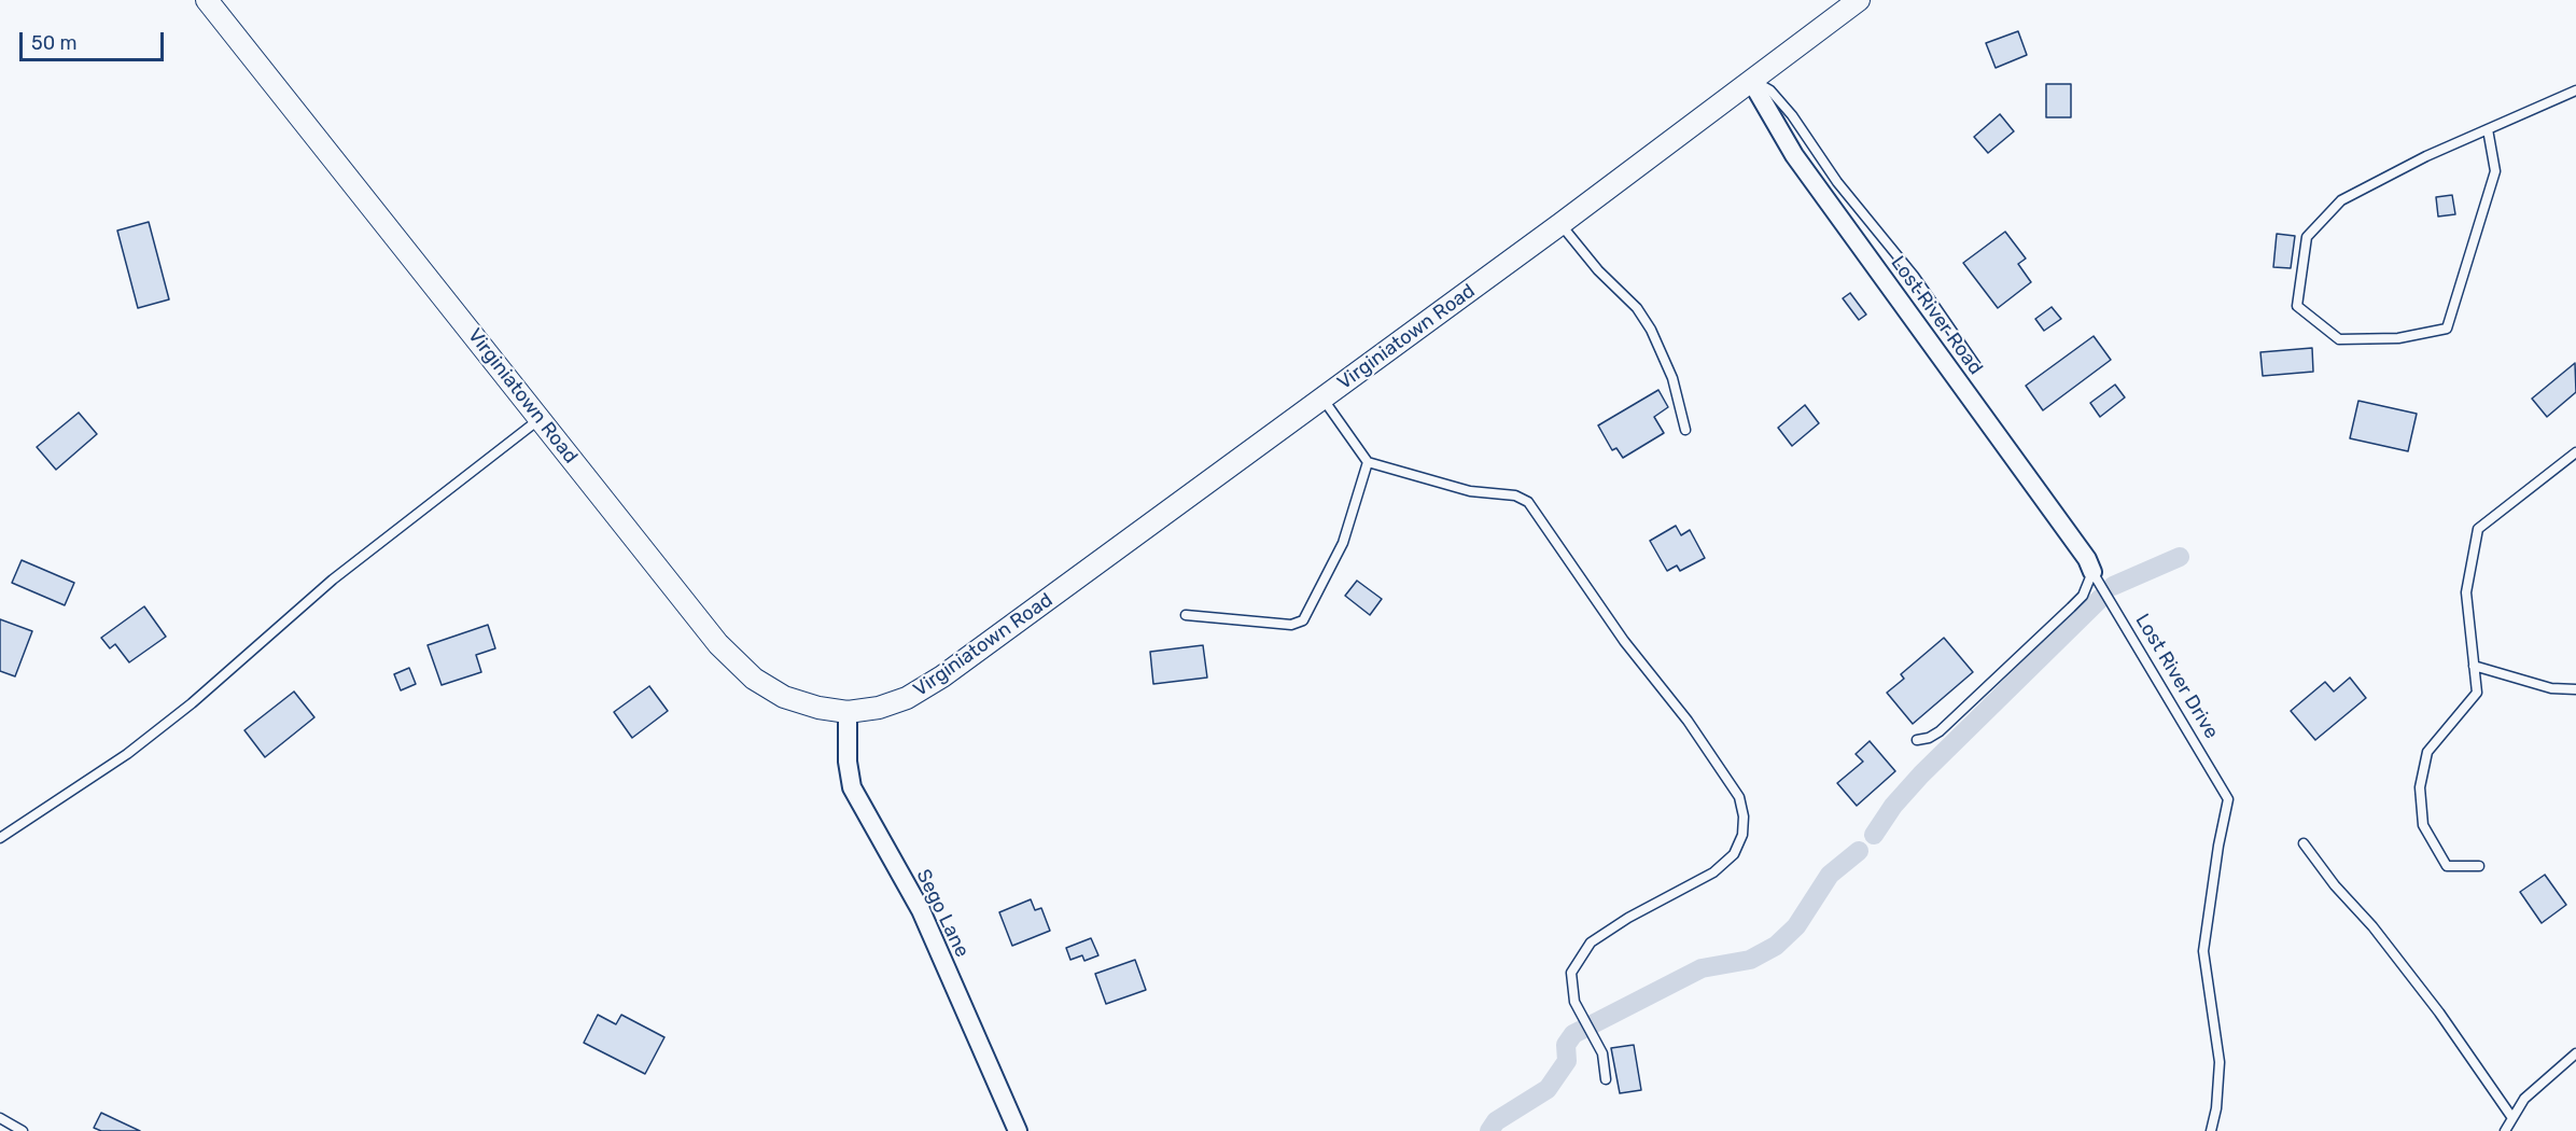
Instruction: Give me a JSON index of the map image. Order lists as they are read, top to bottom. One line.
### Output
{"streets":{"street":["Lost River Road","Virginiatown Road","Sego Lane"],"lane":["Lost River Drive"]},"crossings":[["Lost River Road","Virginiatown Road"],["Lost River Road","Lost River Drive"],["Virginiatown Road","Sego Lane"]],"scale_bar":"50 m"}
